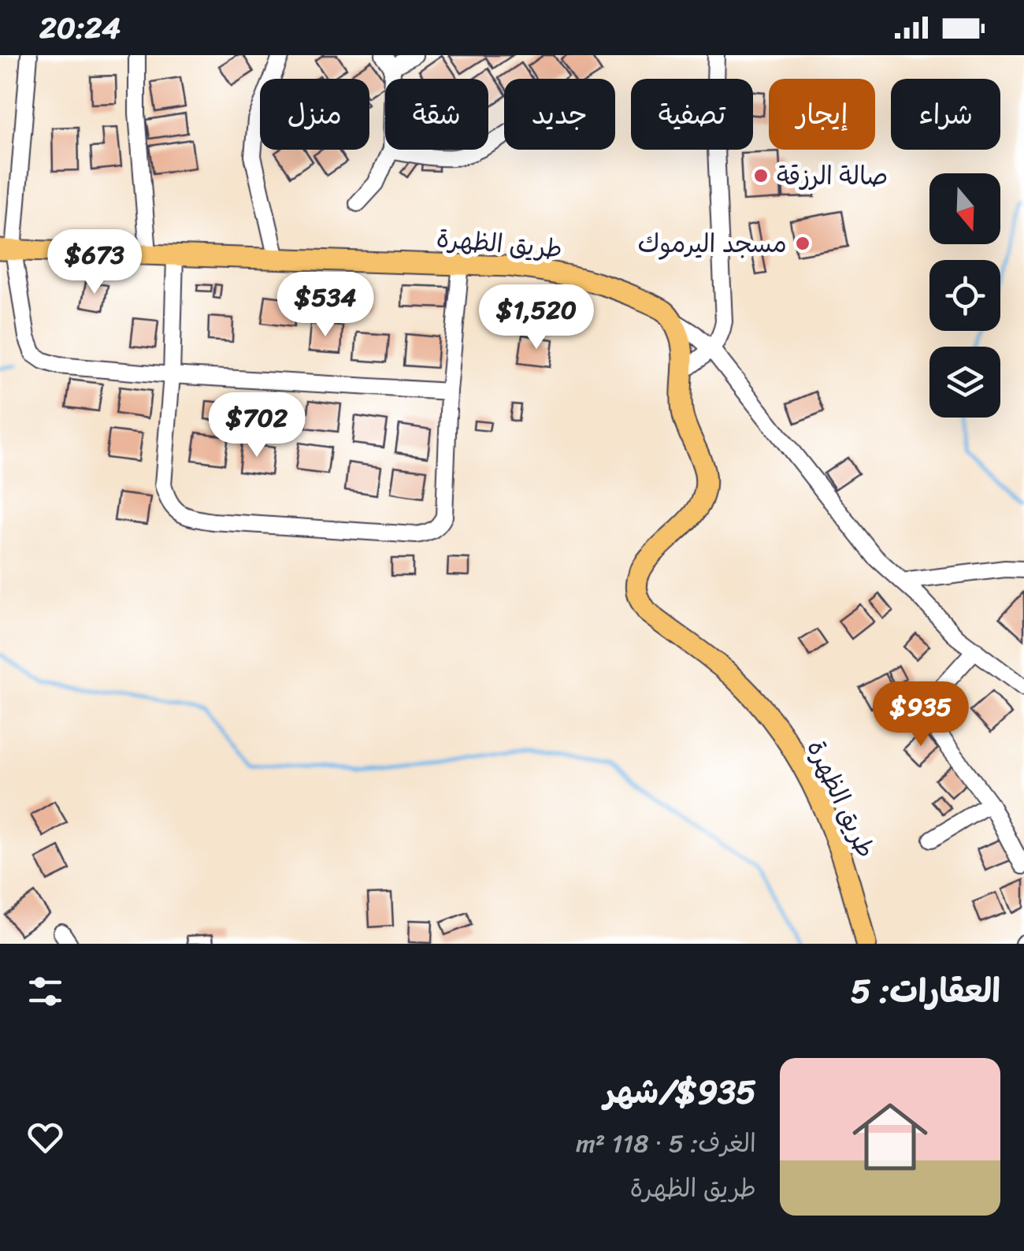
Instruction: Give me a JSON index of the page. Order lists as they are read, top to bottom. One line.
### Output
{"streets":{"main road":["طريق الظهرة"]},"places":["صالة الرزقة","مسجد اليرموك"],"north":"bottom","page":{"status":"20:24","chip":["شراء","إيجار","تصفية","جديد","شقة","منزل"],"price":["$673","$534","$1,520","$702","$935"],"heading":"العقارات: 5","list":[{"name":"$935/شهر","note":"الغرف: 5 · 118 m² · طريق الظهرة"}]}}
